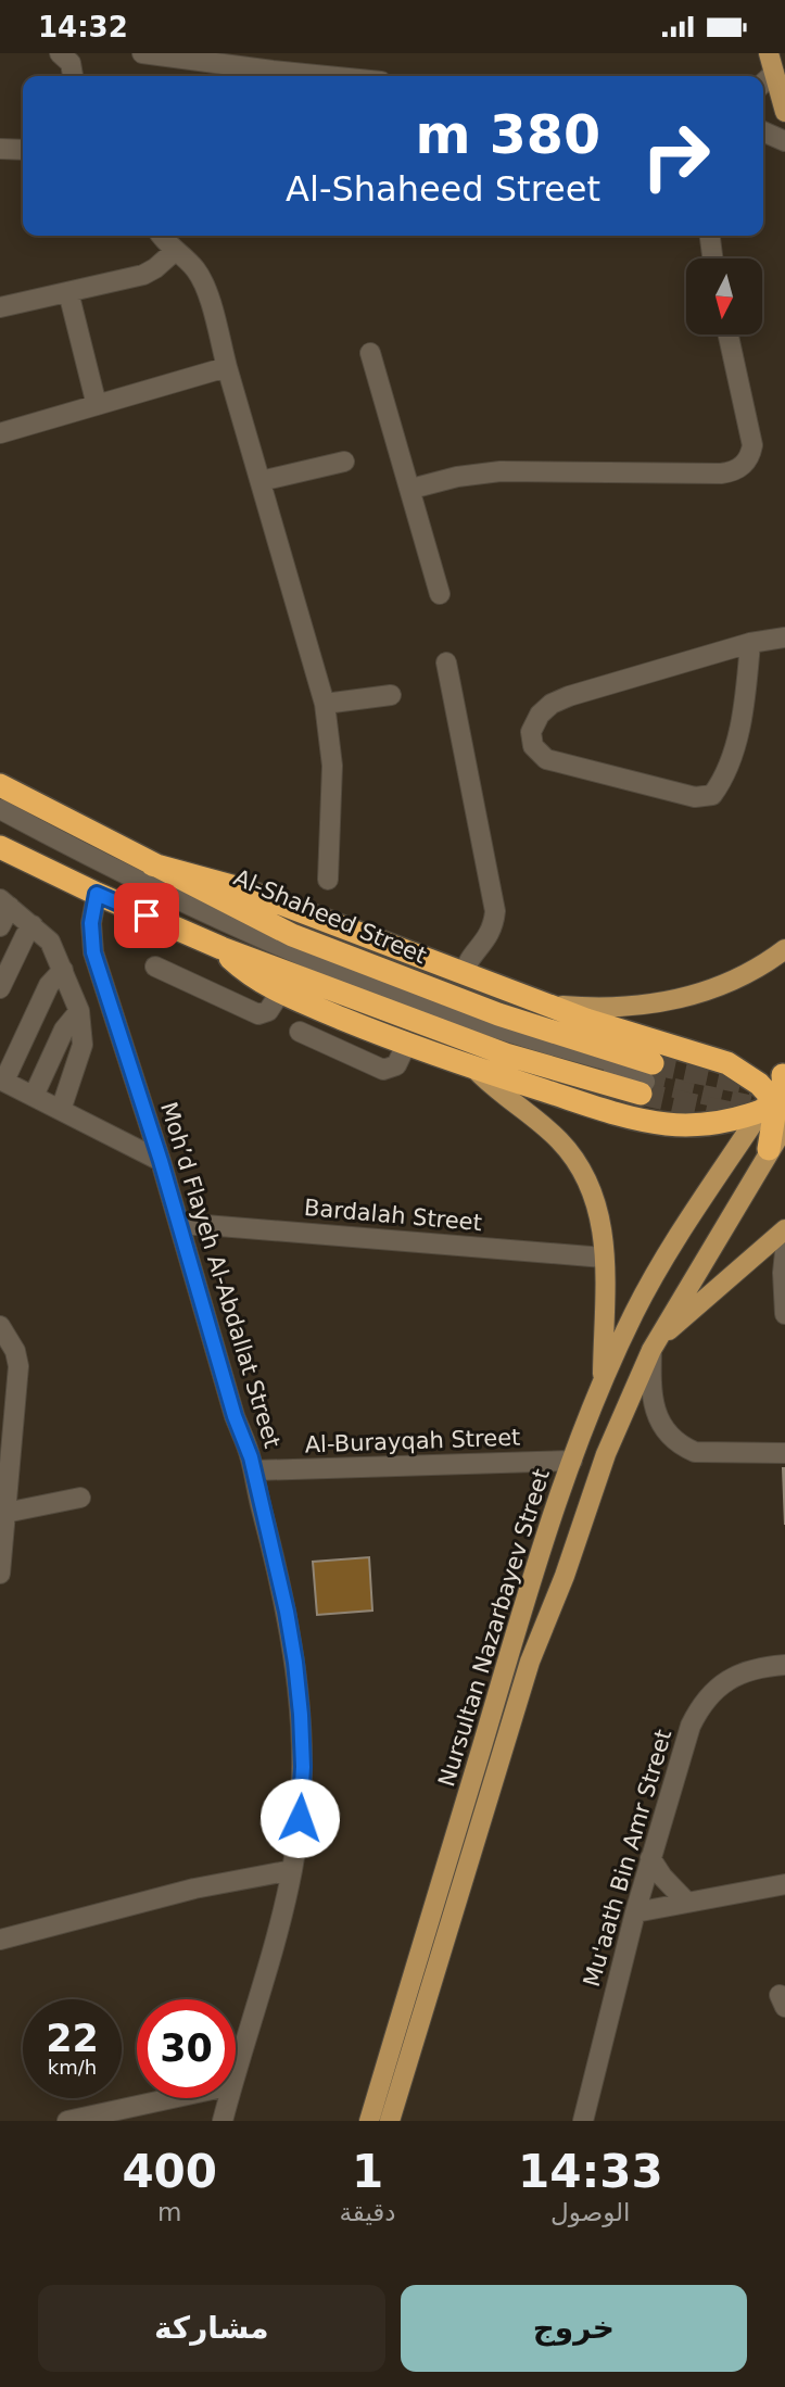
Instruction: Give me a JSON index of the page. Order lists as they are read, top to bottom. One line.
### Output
{"streets":{"highway":["Al-Shaheed Street"],"main road":["Nursultan Nazarbayev Street"],"street":["Bardalah Street","Moh’d Flayeh Al-Abdallat Street","Al-Burayqah Street","Mu'aath Bin Amr Street"]},"crossings":[["Bardalah Street","Moh’d Flayeh Al-Abdallat Street"],["Moh’d Flayeh Al-Abdallat Street","Al-Burayqah Street"],["Al-Burayqah Street","Nursultan Nazarbayev Street"]],"north":"bottom","page":{"status":"14:32","turn":["380 m","Al-Shaheed Street"],"speed":"22 km/h","limit":"30","eta":["14:33","الوصول","1","دقيقة","400","m"],"buttons":["خروج","مشاركة"]}}
